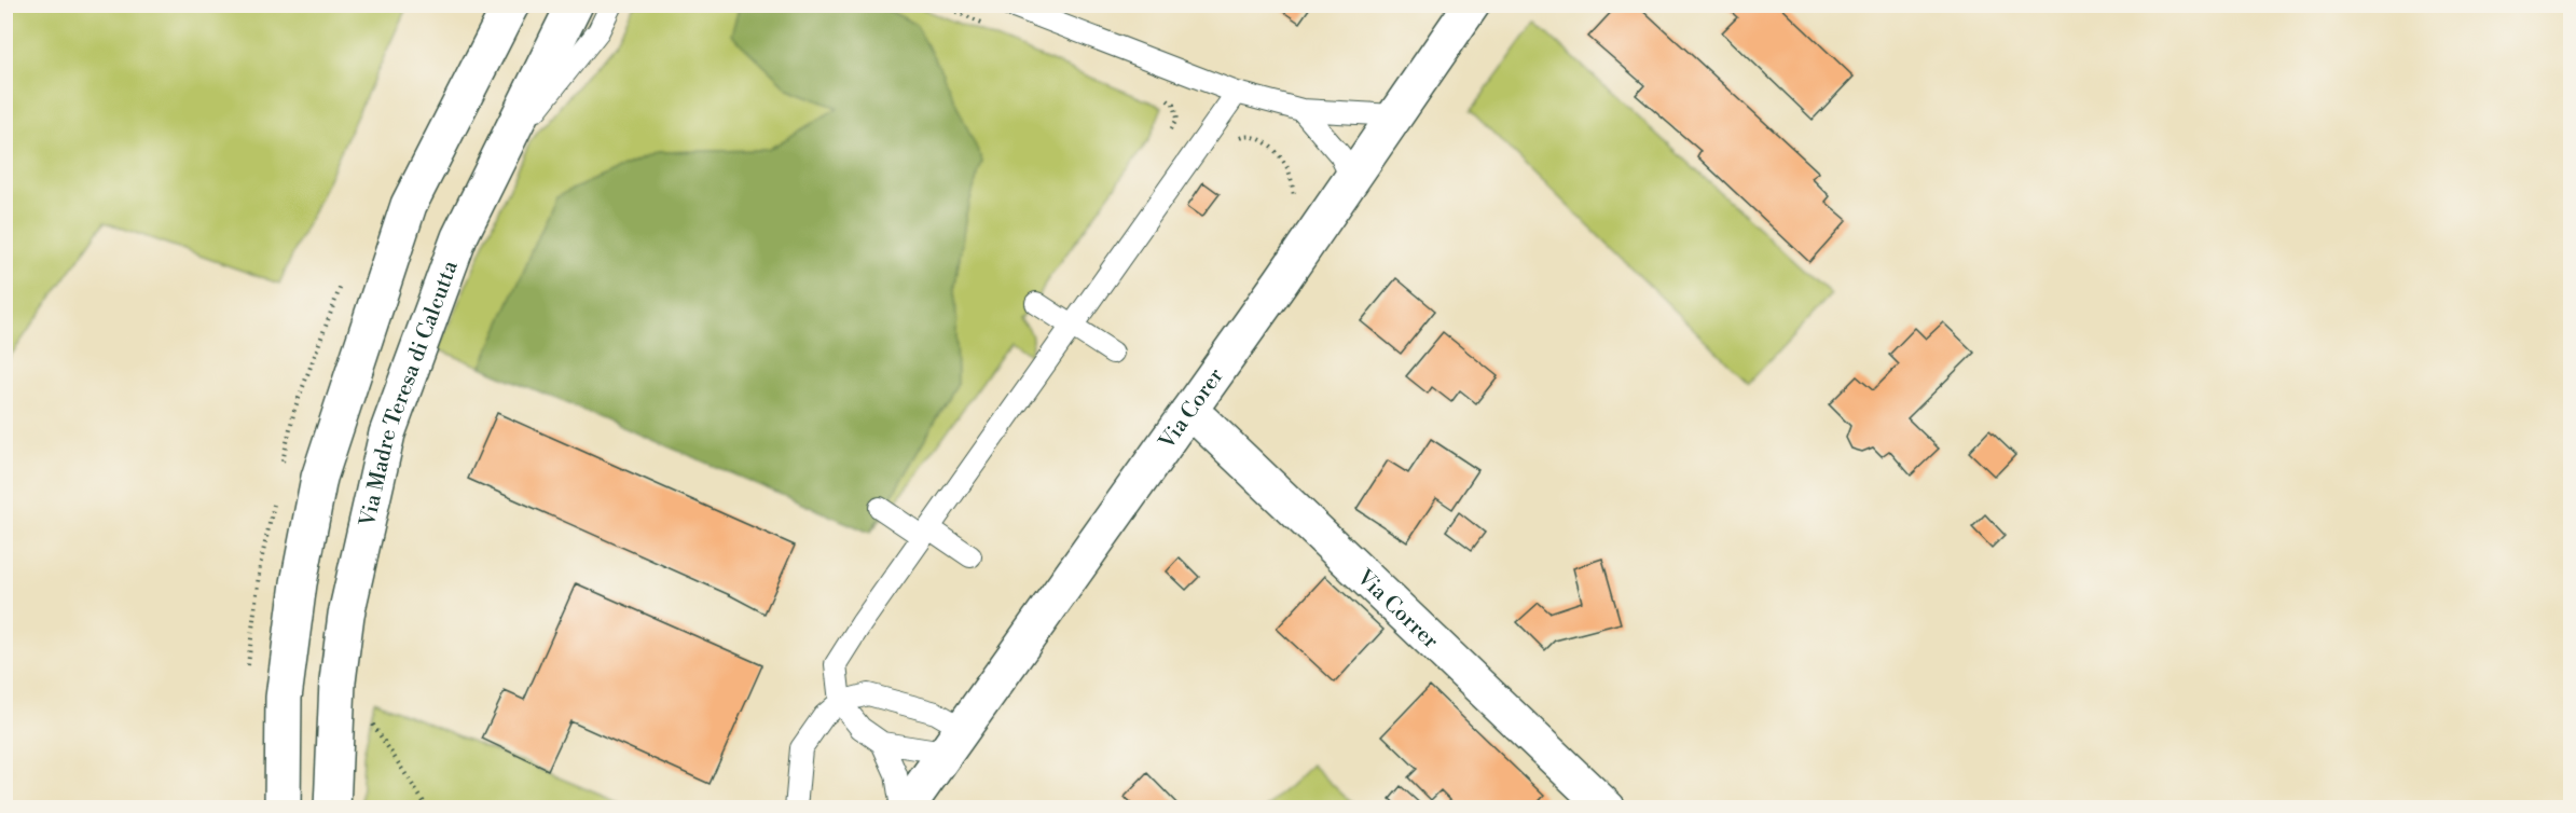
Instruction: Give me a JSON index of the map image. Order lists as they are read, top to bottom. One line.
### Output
{"streets":{"street":["Via Madre Teresa di Calcutta","Via Corer","Via Correr"]},"crossings":[["Via Corer","Via Correr"]]}
